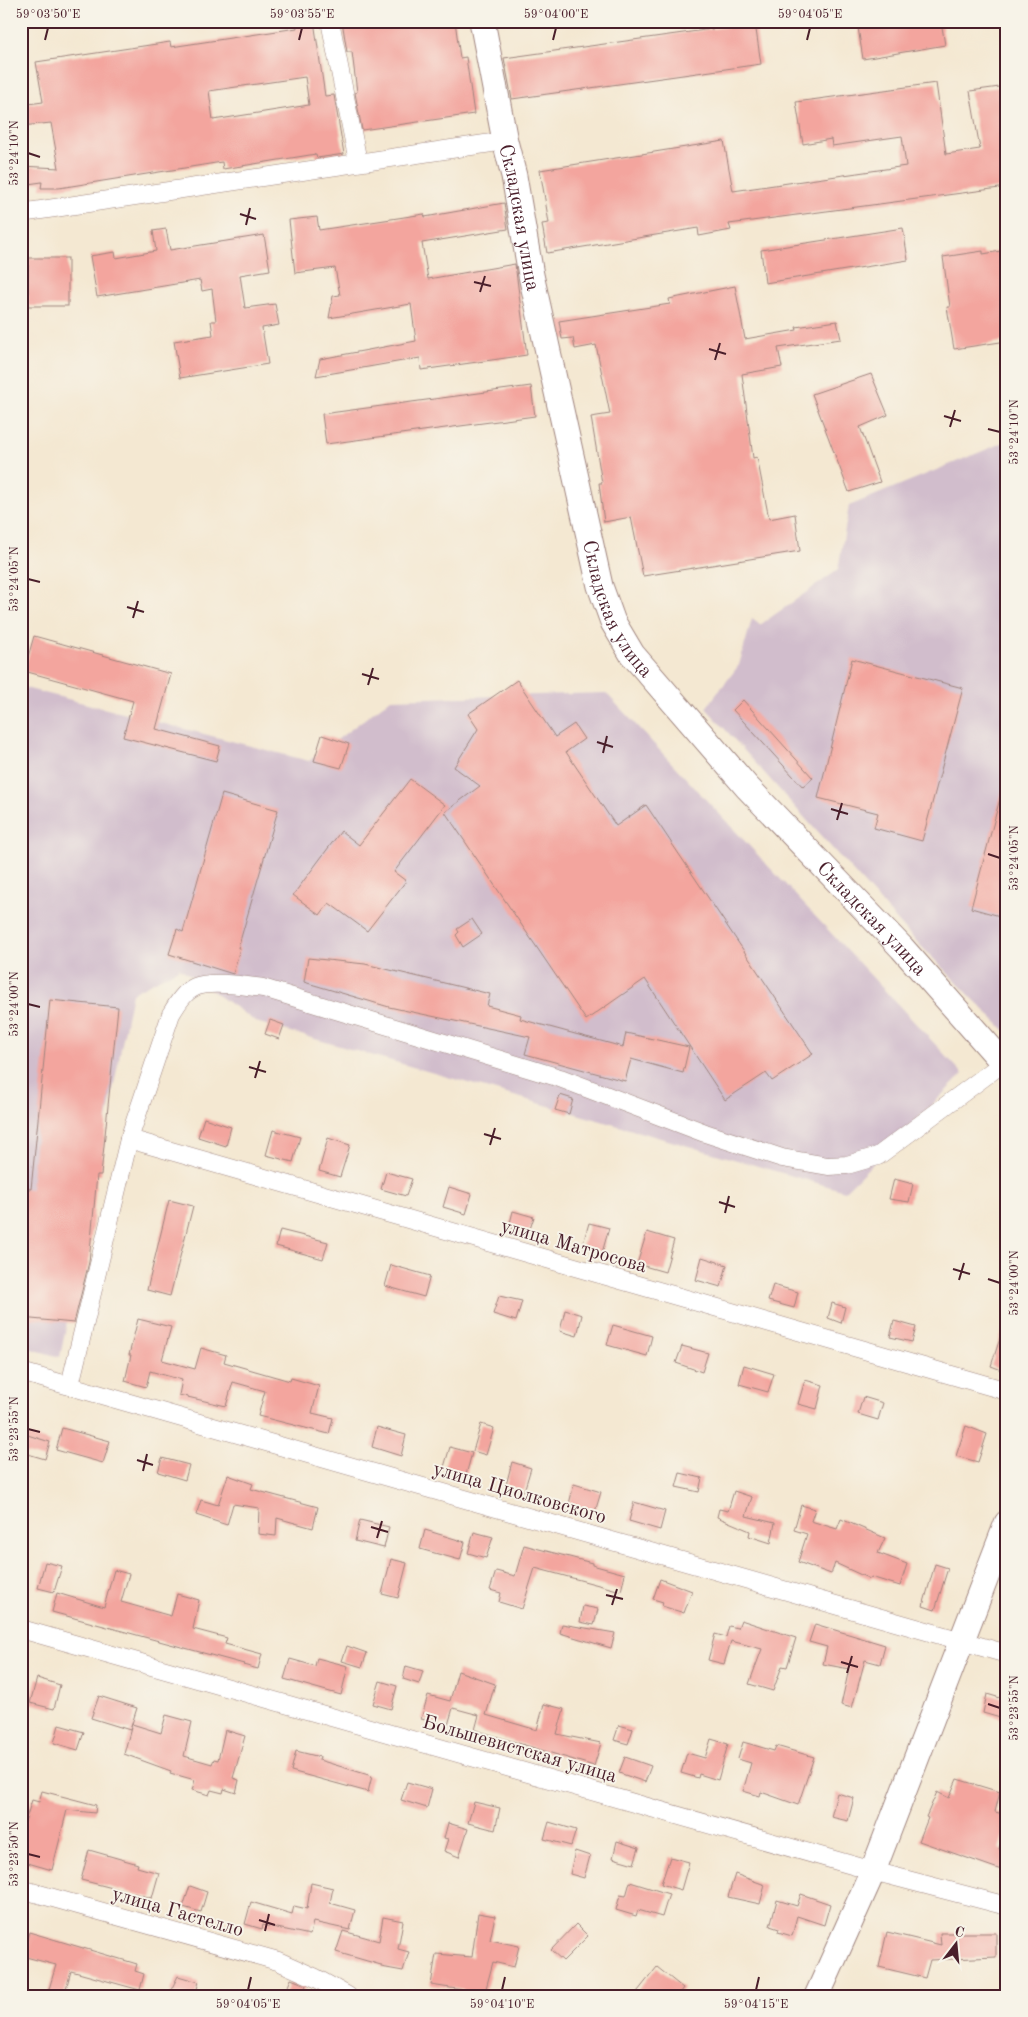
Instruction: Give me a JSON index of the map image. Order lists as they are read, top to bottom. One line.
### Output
{"streets":{"street":["Складская улица","улица Матросова","улица Циолковского","Большевистская улица","улица Гастелло"]},"north":"top","coordinates":["59°03'50\"E","59°03'55\"E","59°04'00\"E","59°04'05\"E","53°24'10\"N","53°24'05\"N","53°24'00\"N","53°23'55\"N","53°23'50\"N","59°04'10\"E","59°04'15\"E"]}
